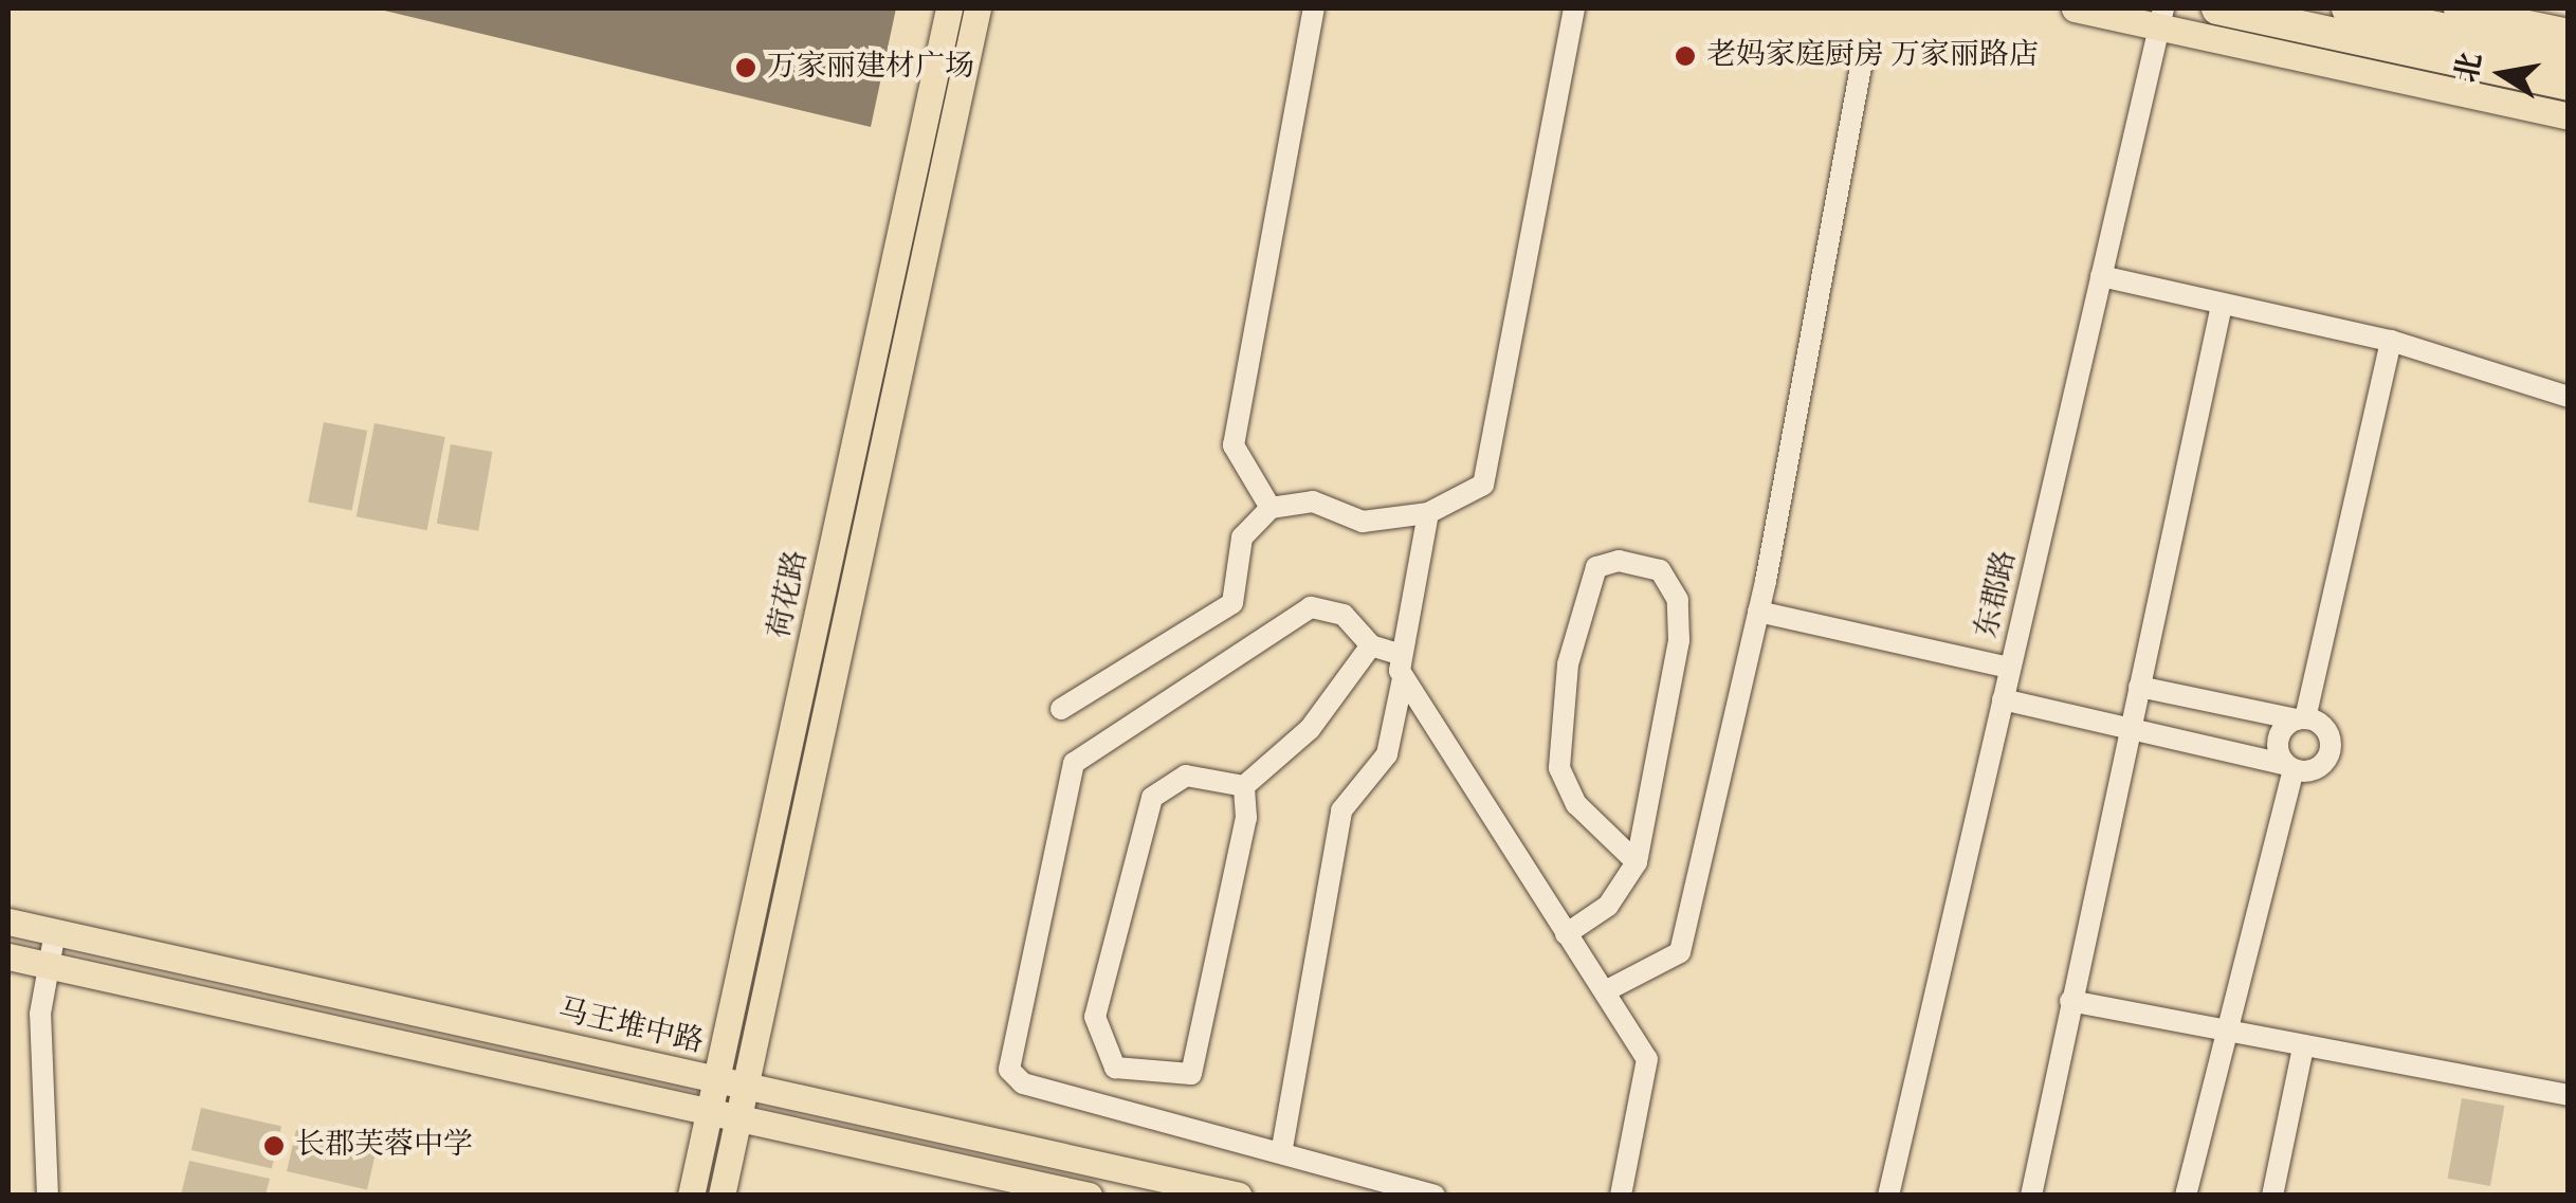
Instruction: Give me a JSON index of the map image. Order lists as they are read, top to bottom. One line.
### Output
{"streets":{"main road":["荷花路","马王堆中路"],"street":["东郡路"]},"crossings":[["荷花路","马王堆中路"]],"places":["老妈家庭厨房 万家丽路店","万家丽建材广场","长郡芙蓉中学"],"north":"left"}
